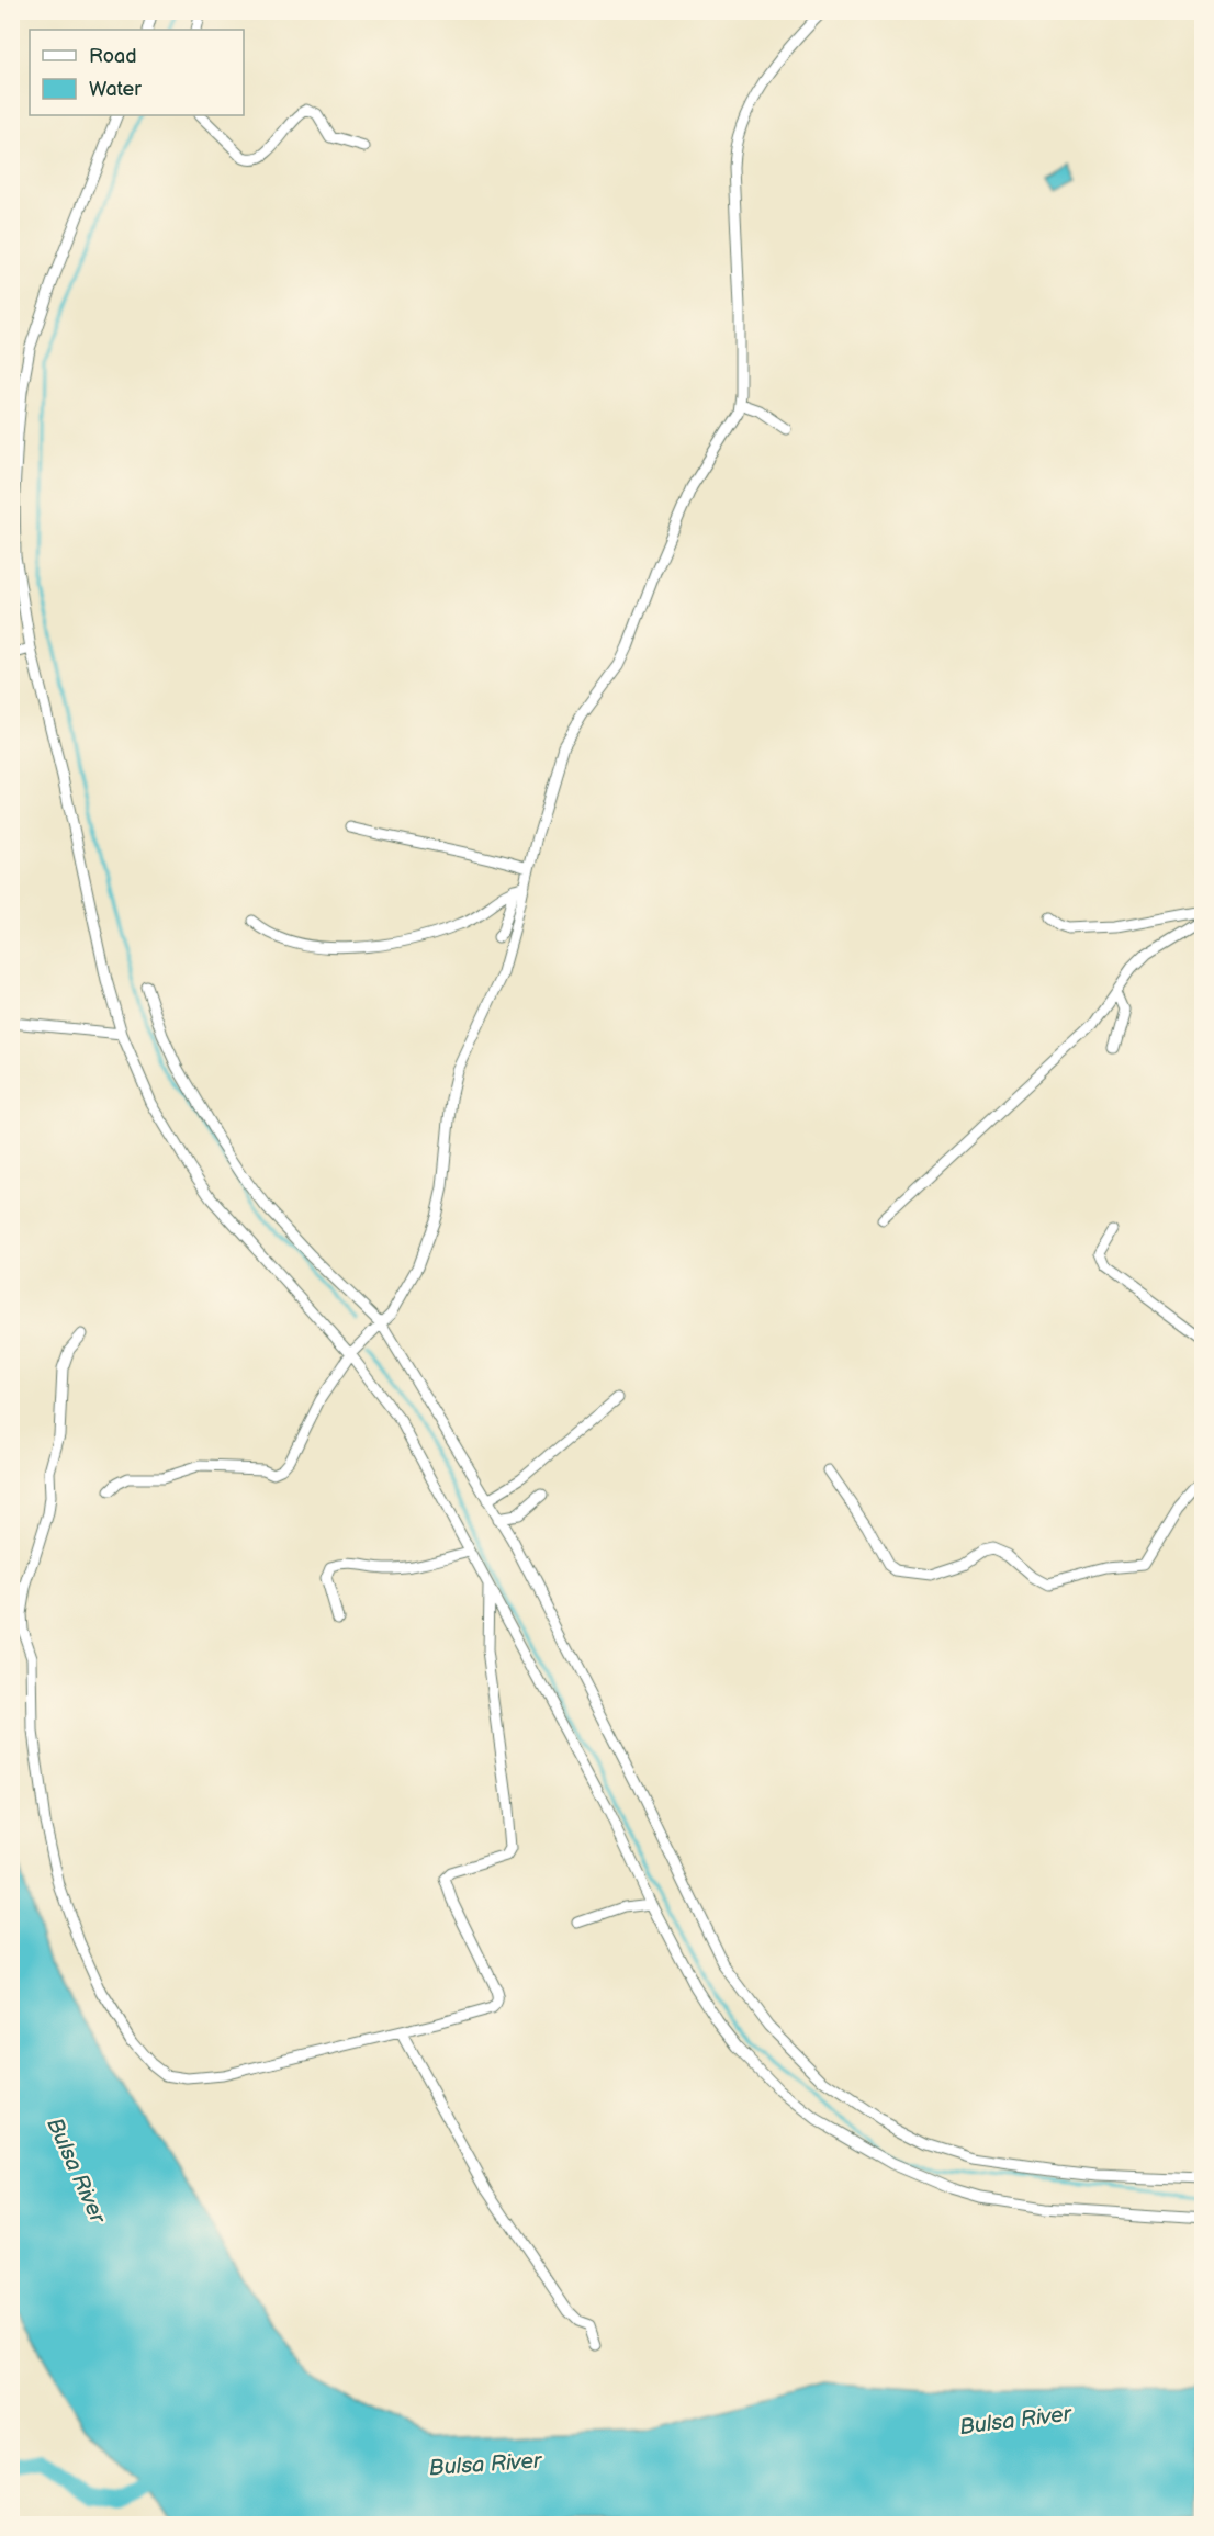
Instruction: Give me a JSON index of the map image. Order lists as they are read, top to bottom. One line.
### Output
{"water":["Bulsa River"],"legend":["Road","Water"]}
